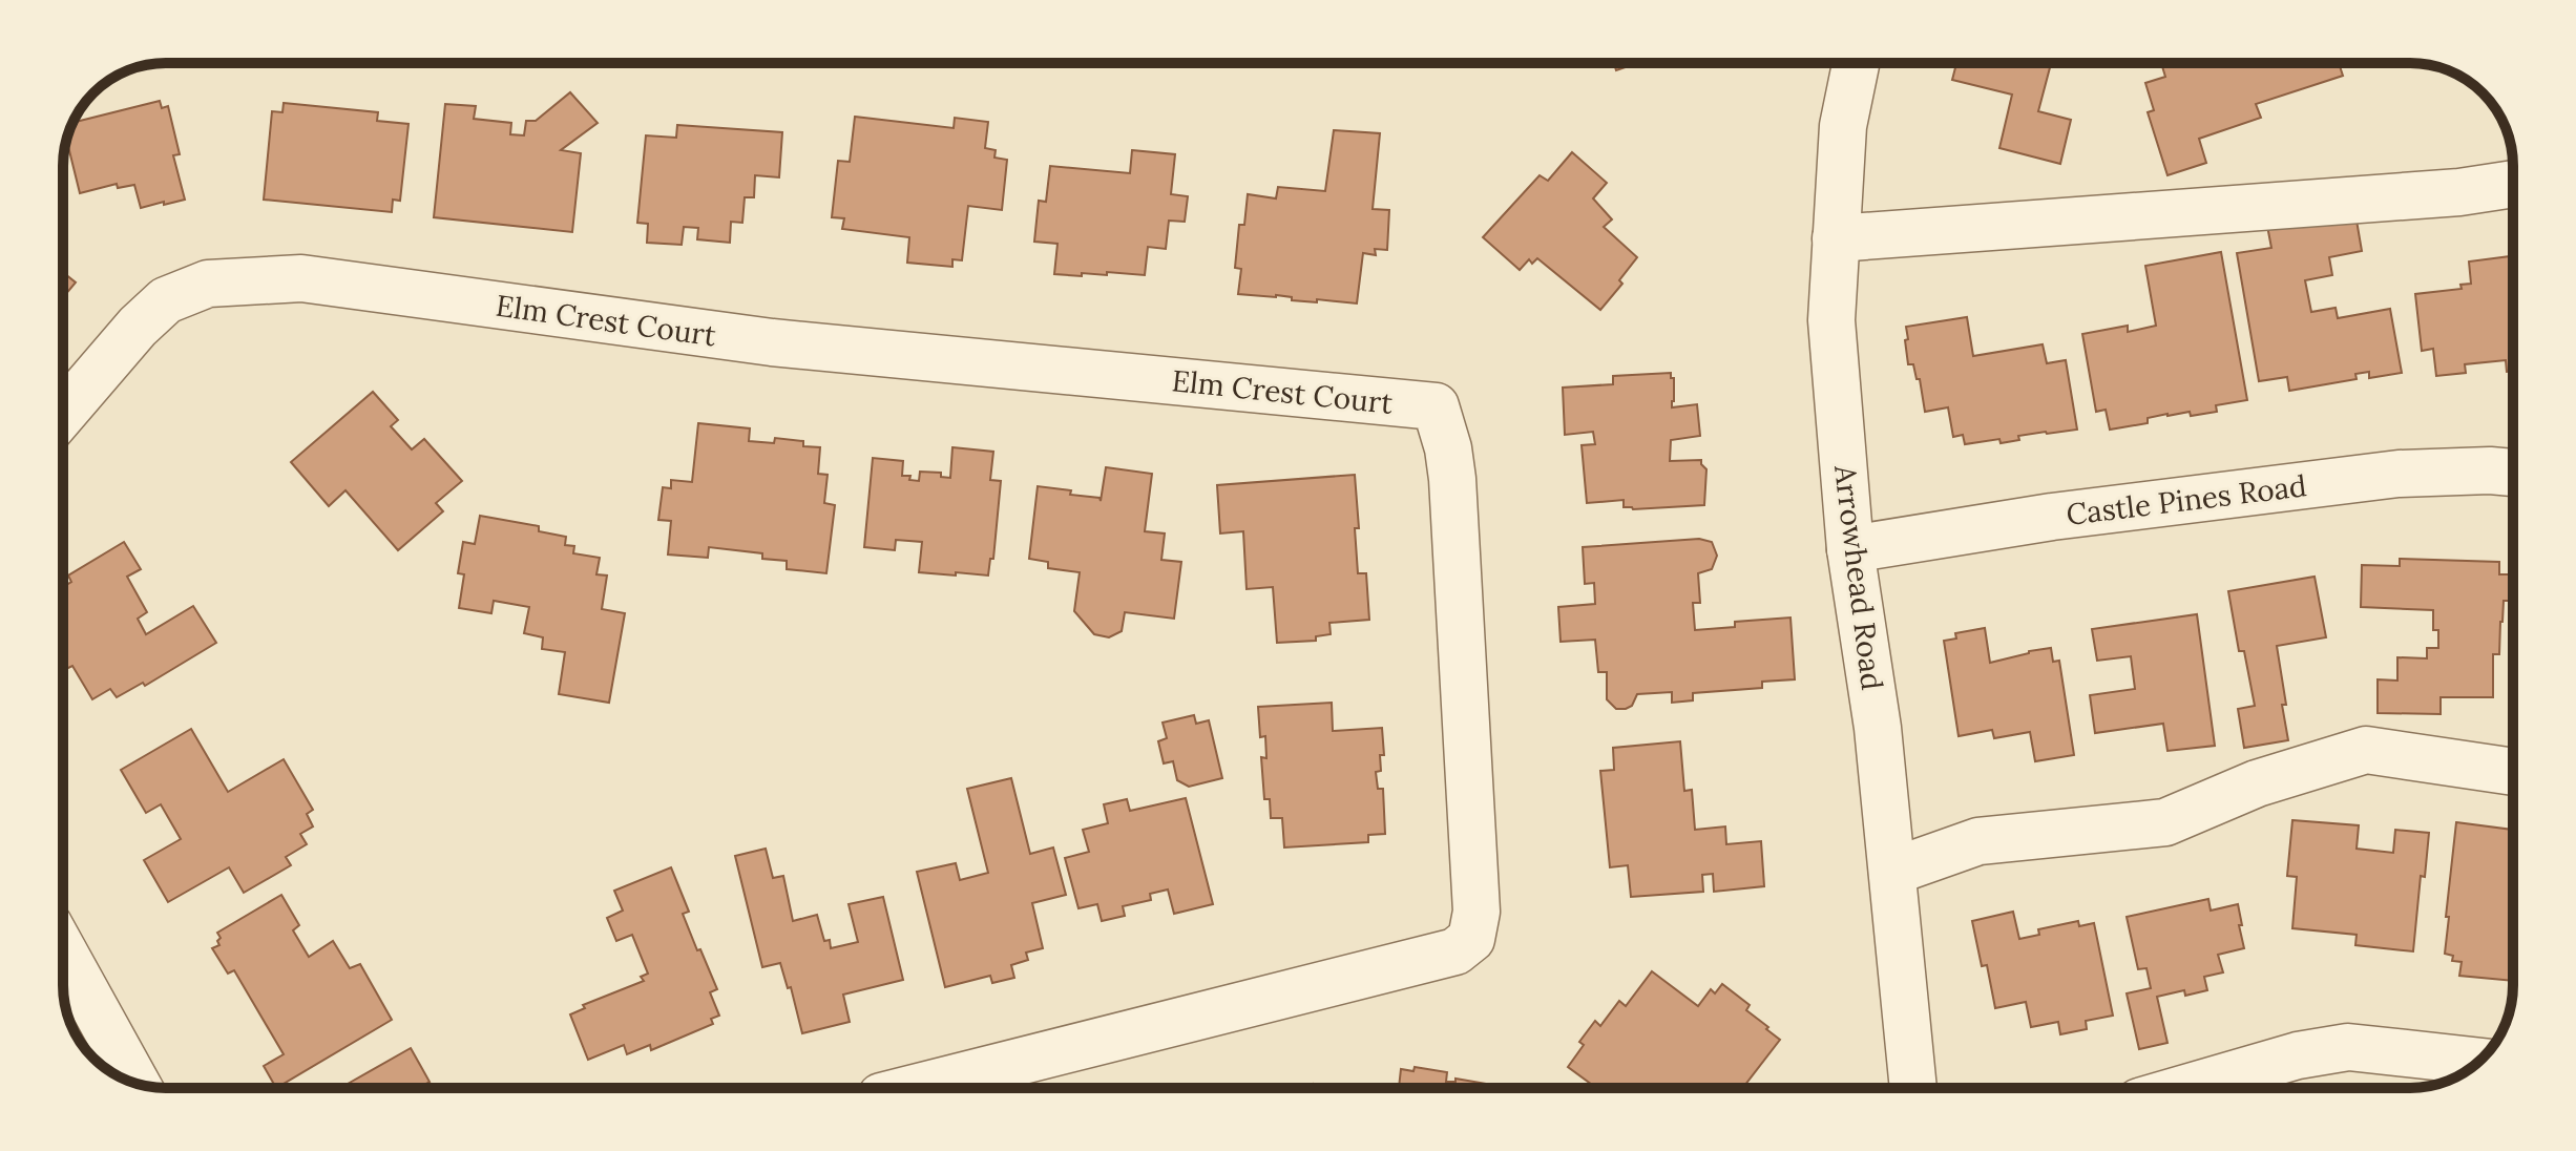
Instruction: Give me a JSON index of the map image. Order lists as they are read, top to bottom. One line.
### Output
{"streets":{"street":["Elm Crest Court","Castle Pines Road","Arrowhead Road"]},"crossings":[["Castle Pines Road","Arrowhead Road"]]}
